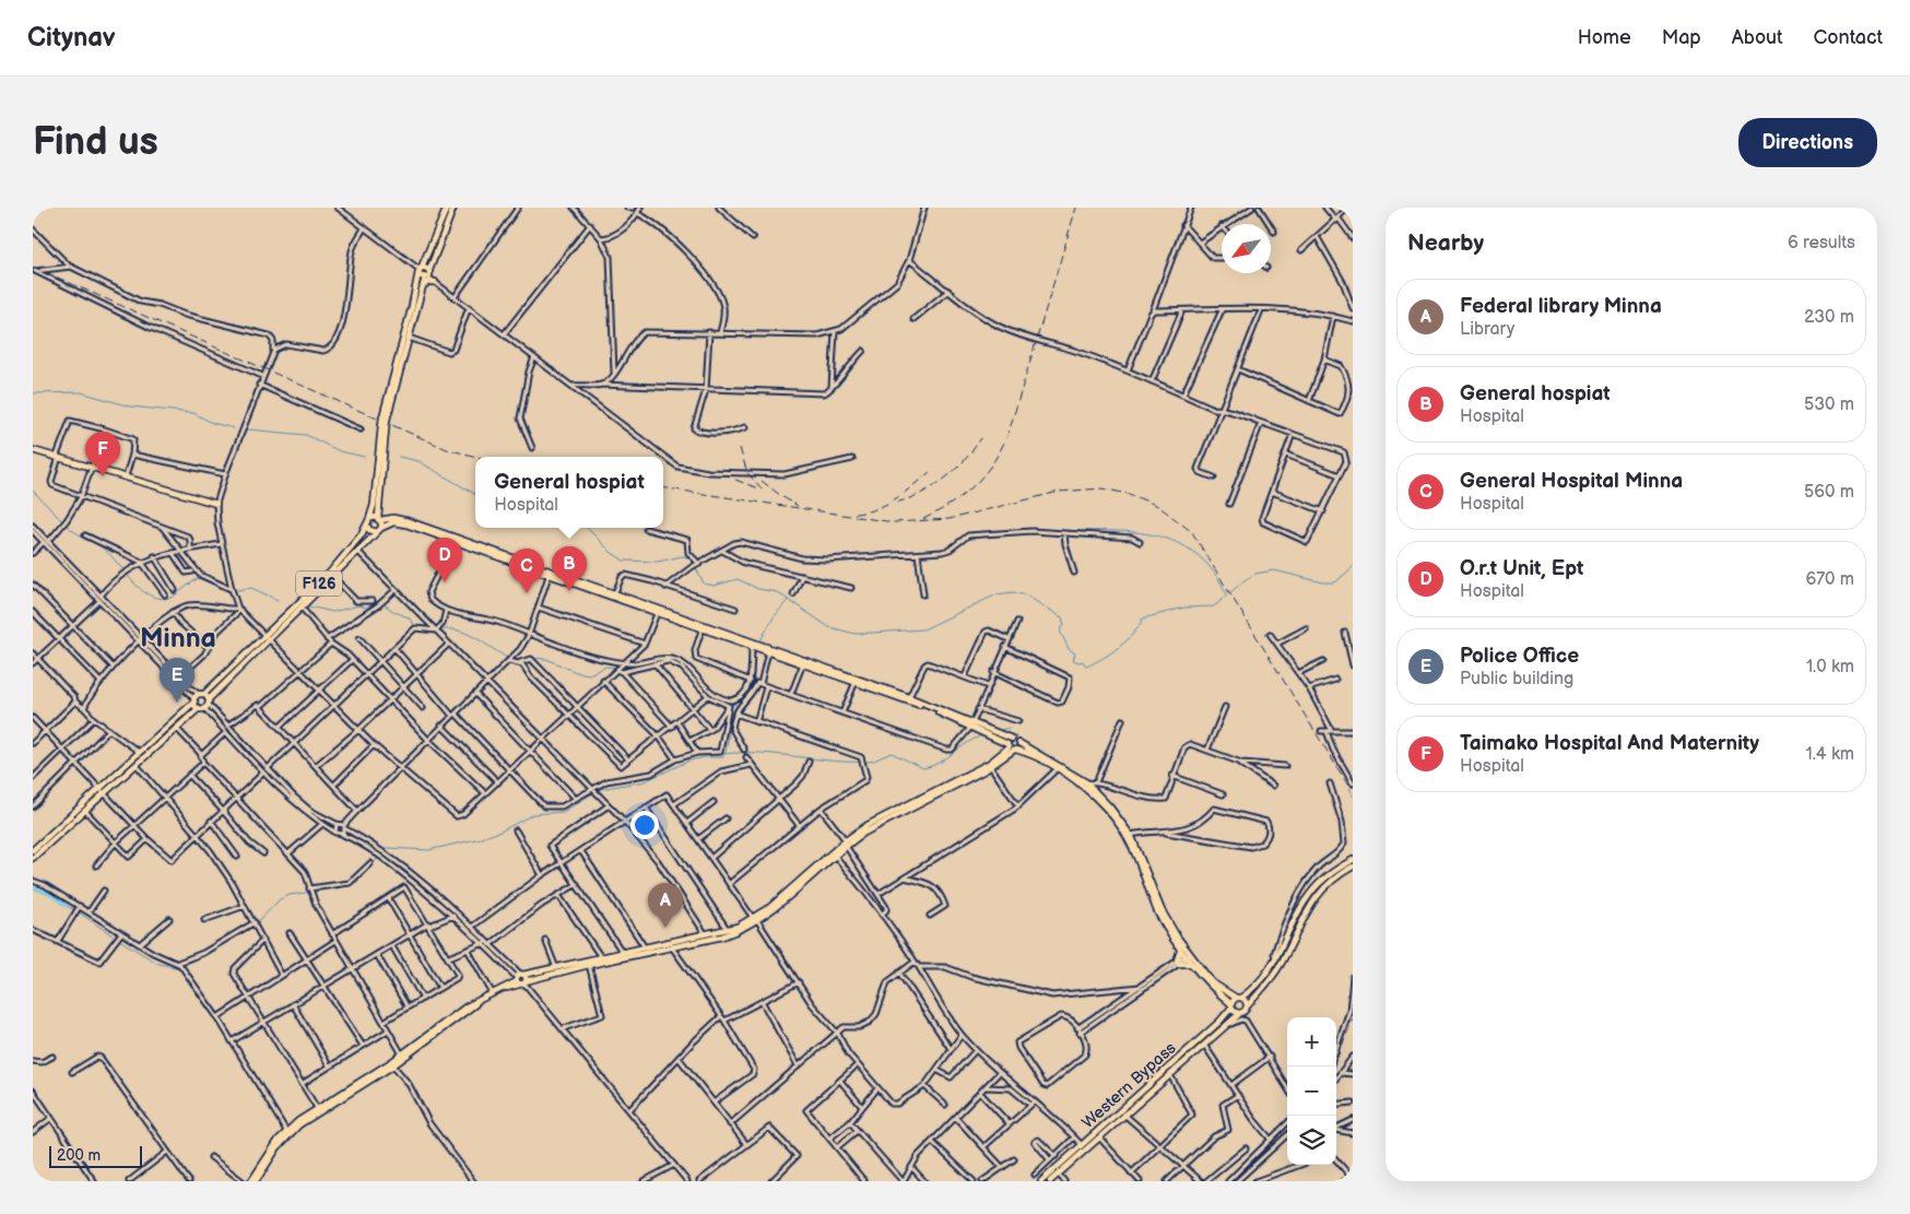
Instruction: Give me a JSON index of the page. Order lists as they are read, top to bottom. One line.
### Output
{"streets":{"main road":["F126","Western Bypass"]},"districts":["Minna"],"scale_bar":"200 m","north":"bottom left","page":{"header":"Citynav","nav":["Home","Map","About","Contact"],"buttons":"Directions","title":"Find us","heading":["Nearby","6 results"],"list":[{"mark":"A","name":"Federal library Minna","note":"Library","value":"230 m"},{"mark":"B","name":"General hospiat","note":"Hospital","value":"530 m"},{"mark":"C","name":"General Hospital Minna","note":"Hospital","value":"560 m"},{"mark":"D","name":"O.r.t Unit, Ept","note":"Hospital","value":"670 m"},{"mark":"E","name":"Police Office","note":"Public building","value":"1.0 km"},{"mark":"F","name":"Taimako Hospital And Maternity","note":"Hospital","value":"1.4 km"}],"pins":["F","D","B","C","E","A"],"popup":["General hospiat","Hospital"],"map_buttons":["+","−"],"scale":"200 m"}}
